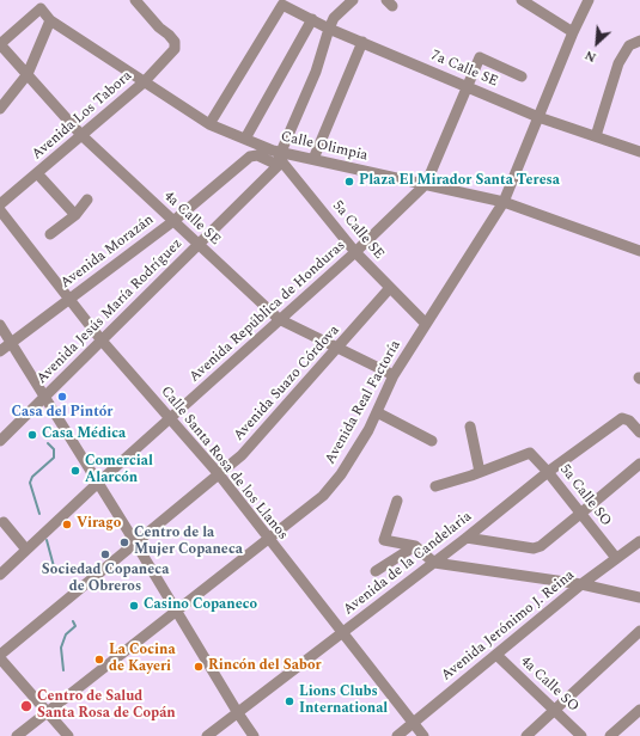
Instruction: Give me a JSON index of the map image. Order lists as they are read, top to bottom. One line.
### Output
{"streets":{"street":["7a Calle SE","Avenida Los Tabora","Calle Olimpia","4a Calle SE","5a Calle SE","Avenida Morazán","Avenida Jesús María Rodríguez","Avenida República de Honduras","Avenida Suazo Córdova","Avenida Real Factoría","Calle Santa Rosa de los Llanos","5a Calle SO","Avenida de la Candelaria","Avenida Jerónimo J. Reina","4a Calle SO"]},"crossings":[["7a Calle SE","Calle Olimpia"],["7a Calle SE","Avenida Real Factoría"],["Avenida Los Tabora","Calle Olimpia"],["Avenida Los Tabora","4a Calle SE"],["Calle Olimpia","5a Calle SE"],["Calle Olimpia","Avenida Morazán"],["Calle Olimpia","Avenida Jesús María Rodríguez"],["Calle Olimpia","Avenida República de Honduras"],["Calle Olimpia","Avenida Real Factoría"],["4a Calle SE","Avenida Morazán"],["4a Calle SE","Avenida Jesús María Rodríguez"],["4a Calle SE","Avenida República de Honduras"],["4a Calle SE","Avenida Suazo Córdova"],["4a Calle SE","Avenida Real Factoría"],["5a Calle SE","Avenida Morazán"],["5a Calle SE","Avenida Jesús María Rodríguez"],["5a Calle SE","Avenida República de Honduras"],["5a Calle SE","Avenida Suazo Córdova"],["5a Calle SE","Avenida Real Factoría"],["Avenida Morazán","Avenida Jesús María Rodríguez"],["Avenida Morazán","Calle Santa Rosa de los Llanos"],["Avenida Jesús María Rodríguez","Calle Santa Rosa de los Llanos"],["Avenida República de Honduras","Calle Santa Rosa de los Llanos"],["Avenida Suazo Córdova","Calle Santa Rosa de los Llanos"],["Avenida Real Factoría","Calle Santa Rosa de los Llanos"],["Calle Santa Rosa de los Llanos","Avenida de la Candelaria"],["Calle Santa Rosa de los Llanos","Avenida Jerónimo J. Reina"],["5a Calle SO","Avenida de la Candelaria"],["5a Calle SO","Avenida Jerónimo J. Reina"],["Avenida Jerónimo J. Reina","4a Calle SO"]],"places":["Plaza El Mirador Santa Teresa","Casa del Pintór","Casa Médica","Comercial Alarcón","Virago","Centro de la Mujer Copaneca","Sociedad Copaneca de Obreros","Casino Copaneco","La Cocina de Kayeri","Rincón del Sabor","Lions Clubs International","Centro de Salud Santa Rosa de Copán"],"north":"bottom left"}
